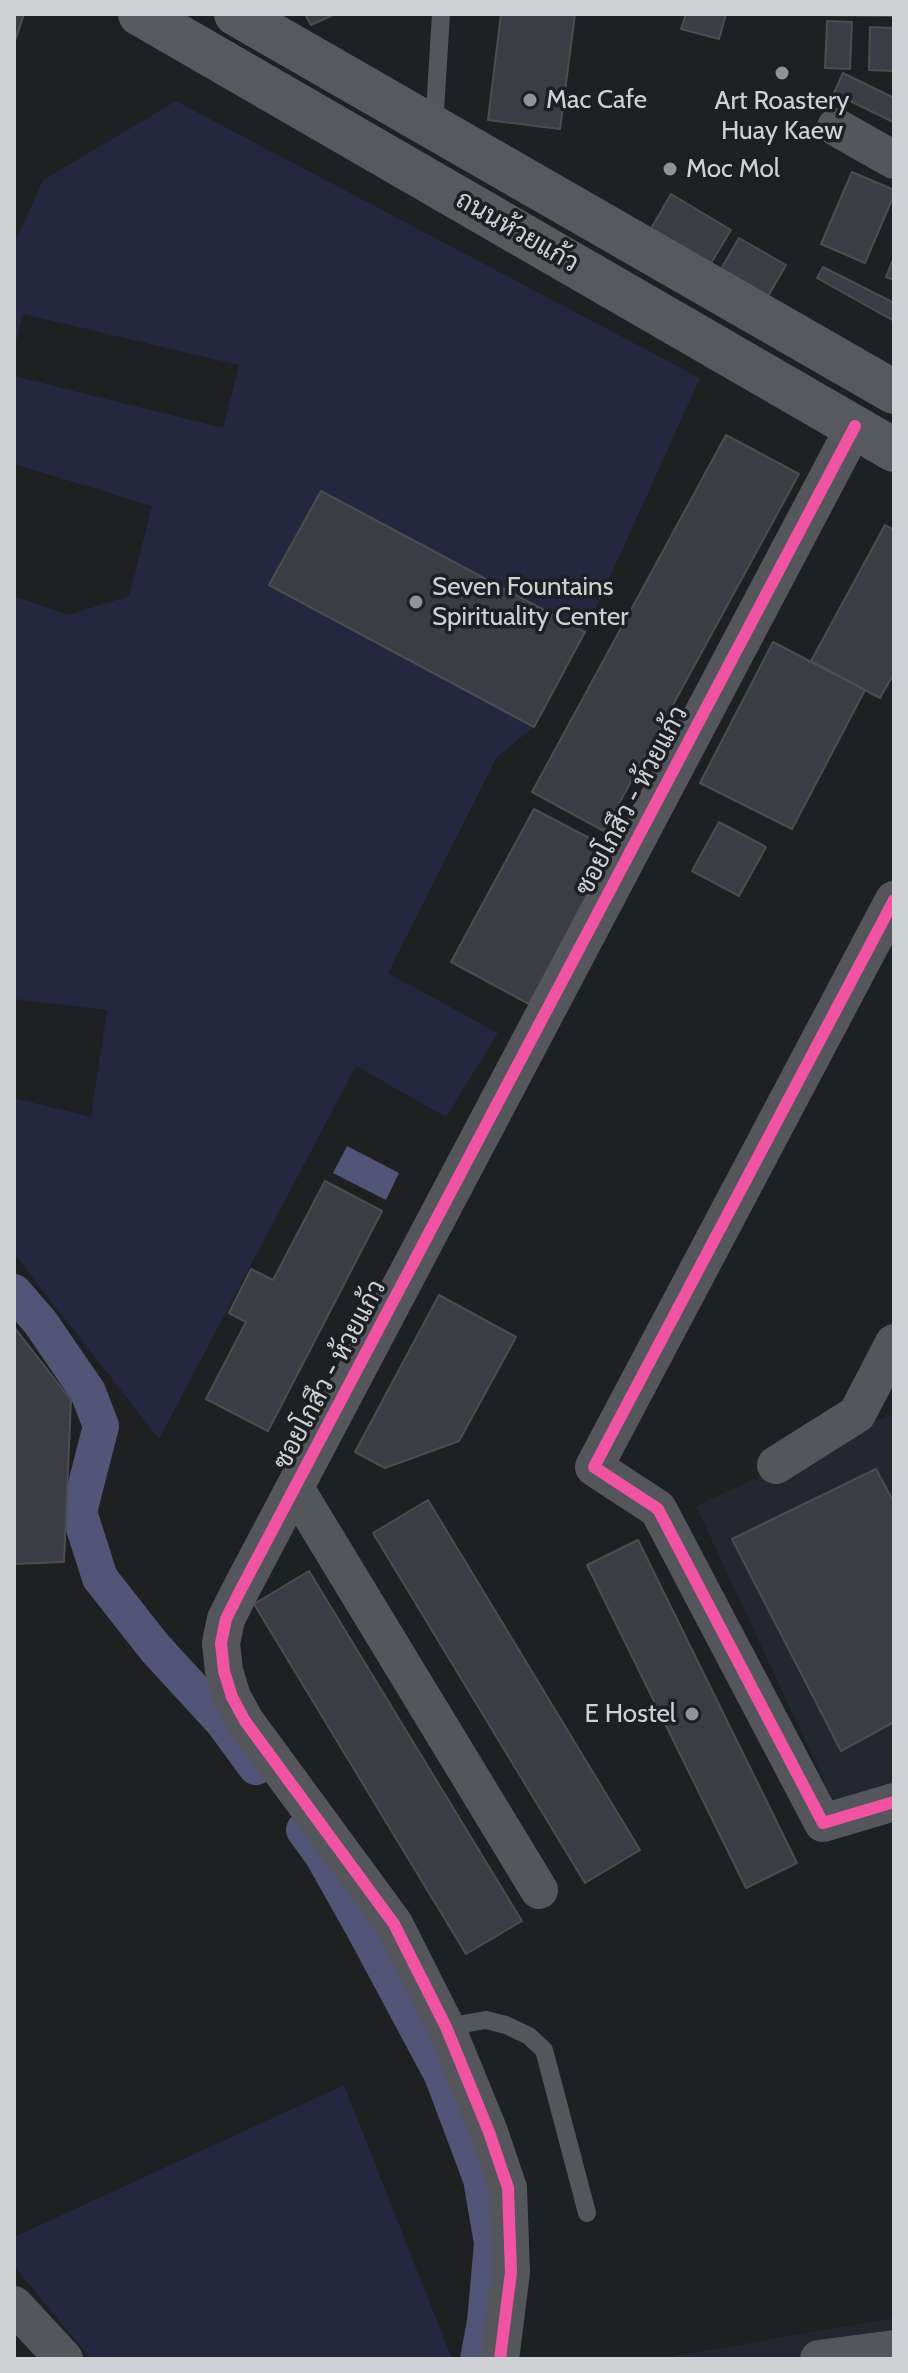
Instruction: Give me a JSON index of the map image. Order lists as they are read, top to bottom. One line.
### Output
{"streets":{"main road":["ถนนห้วยแก้ว"],"street":["ซอยโกสึว - ห้วยแก้ว"]},"crossings":[["ถนนห้วยแก้ว","ซอยโกสึว - ห้วยแก้ว"]],"places":["Art Roastery Huay Kaew","Mac Cafe","Moc Mol","Seven Fountains Spirituality Center","E Hostel"]}
